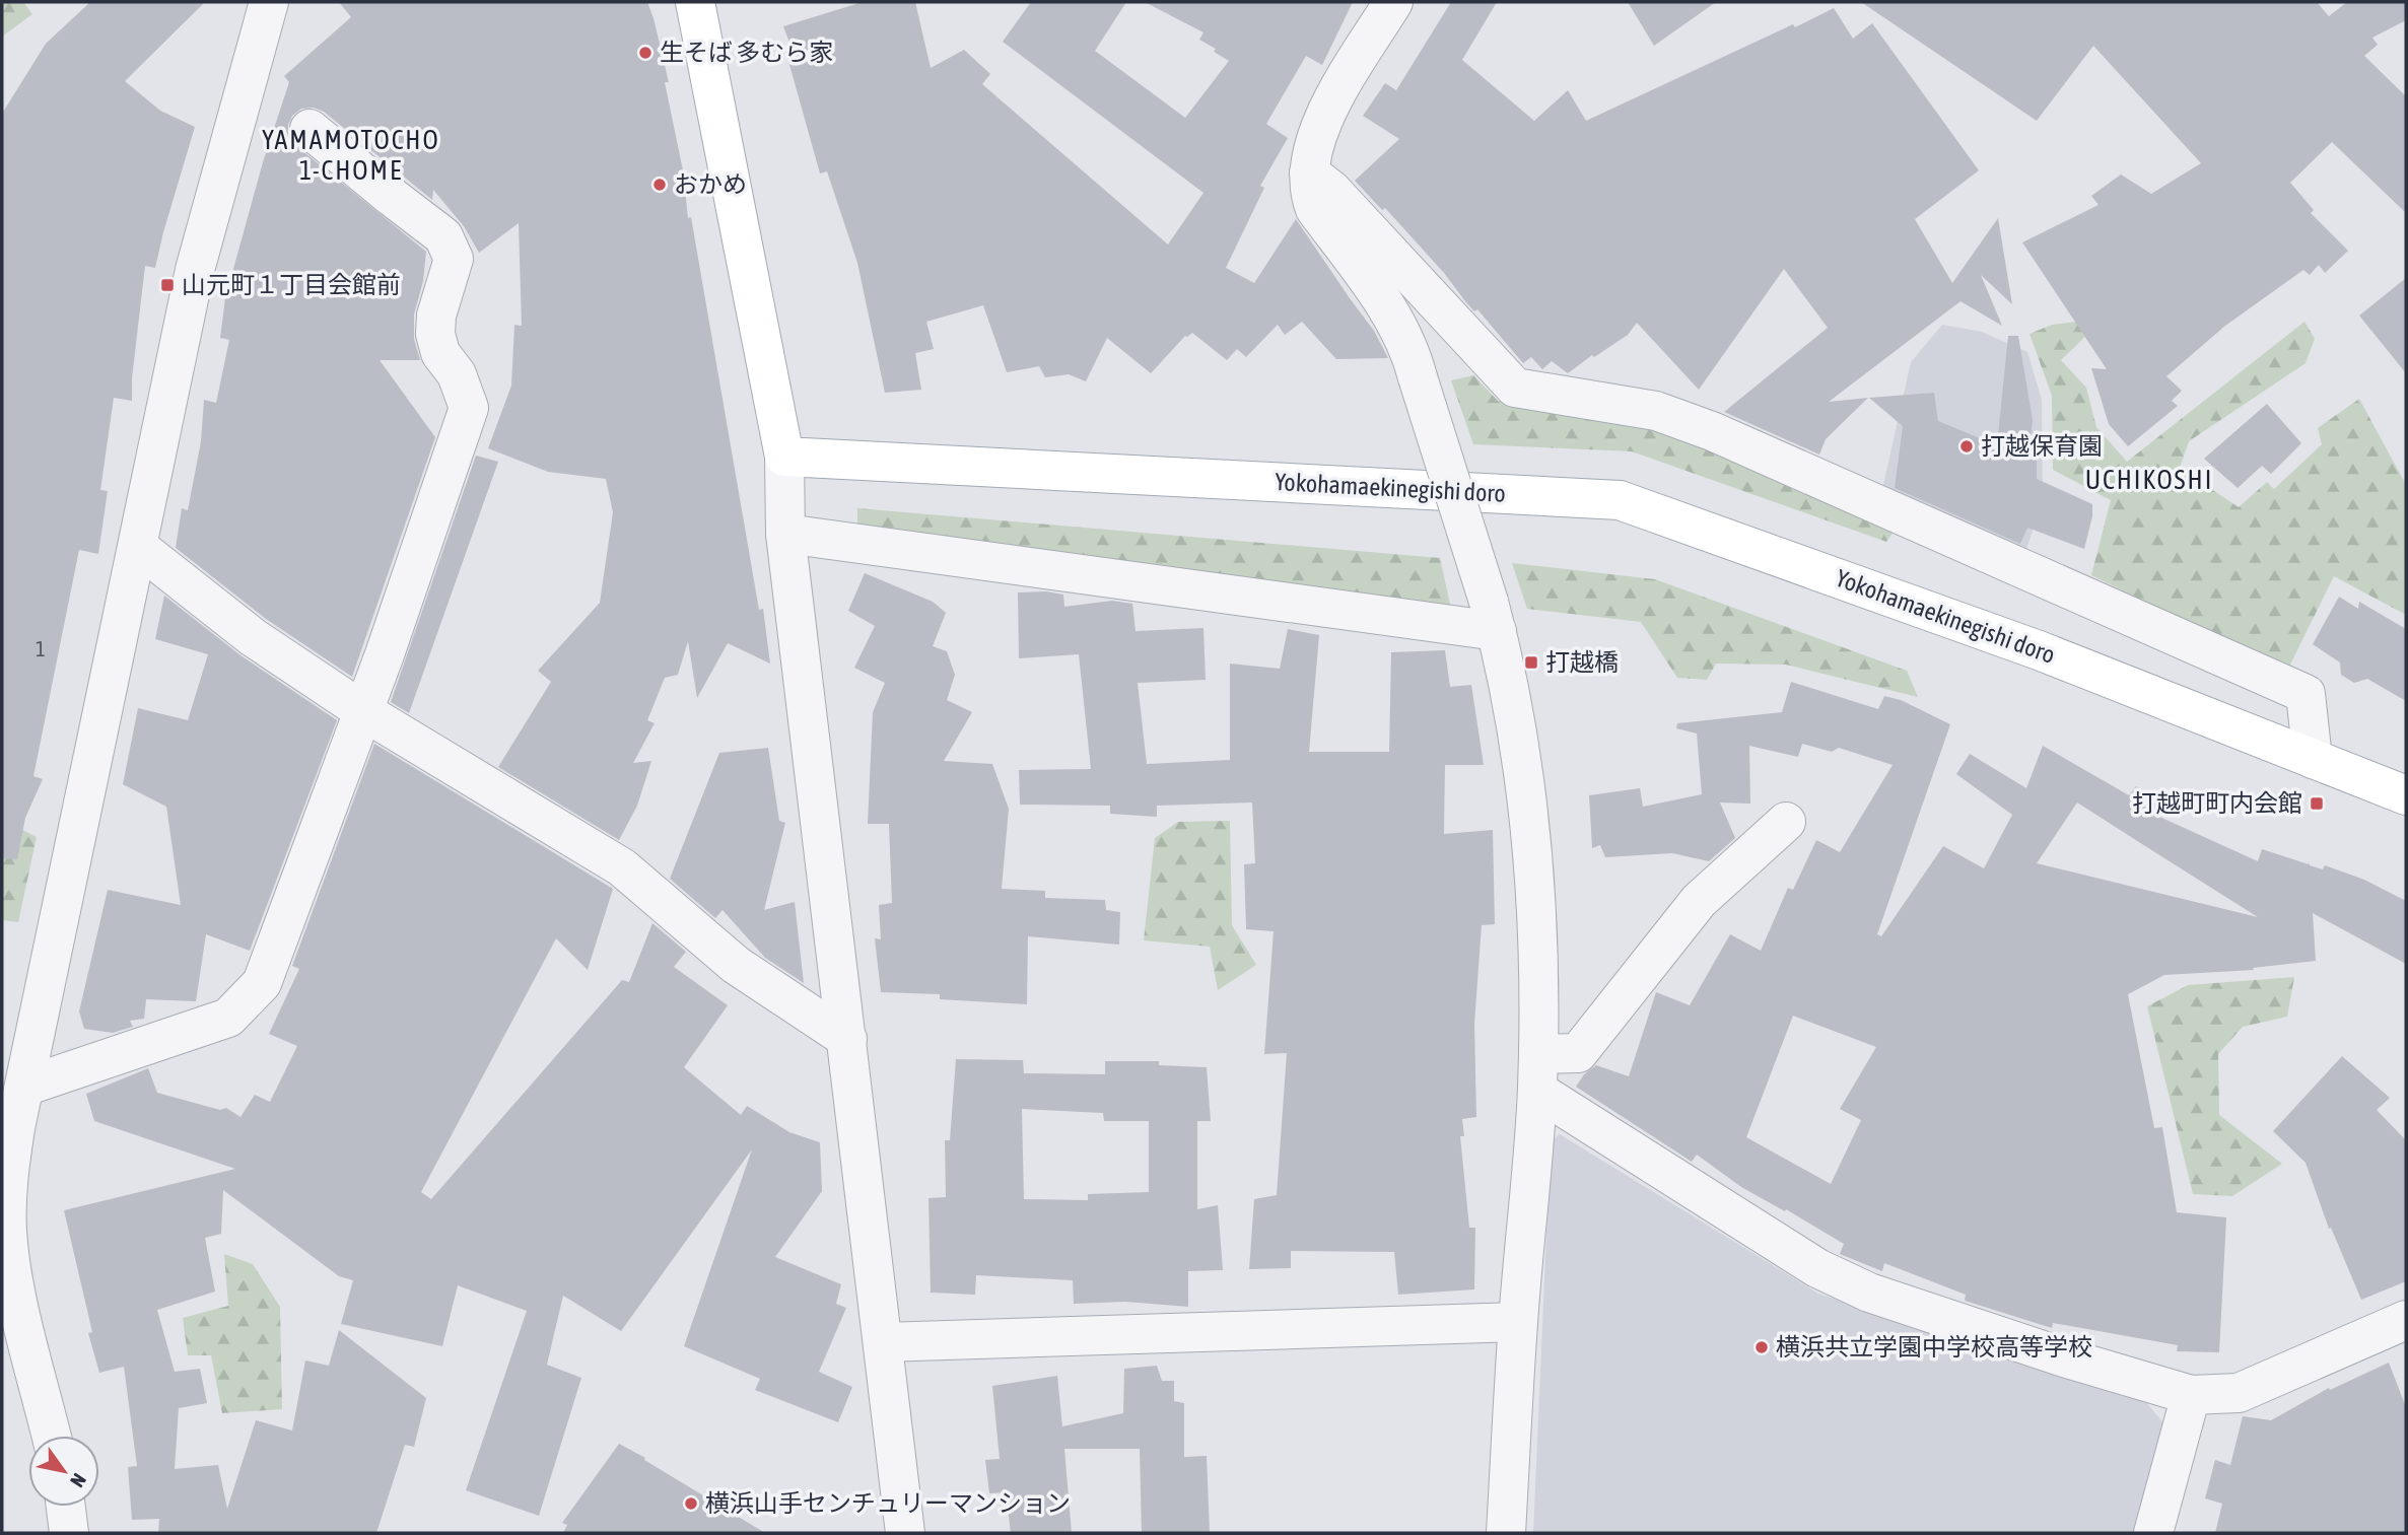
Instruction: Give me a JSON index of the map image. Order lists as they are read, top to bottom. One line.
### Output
{"streets":{"main road":["Yokohamaekinegishi doro"]},"districts":["YAMAMOTOCHO 1-CHOME","UCHIKOSHI"],"places":{"other":["生そば 多むら家","おかめ","打越保育園","横浜共立学園中学校高等学校","横浜山手センチュリーマンション"],"transit":["山元町１丁目会館前","打越橋","打越町町内会館"]},"house_numbers":["1"],"north":"bottom right"}
